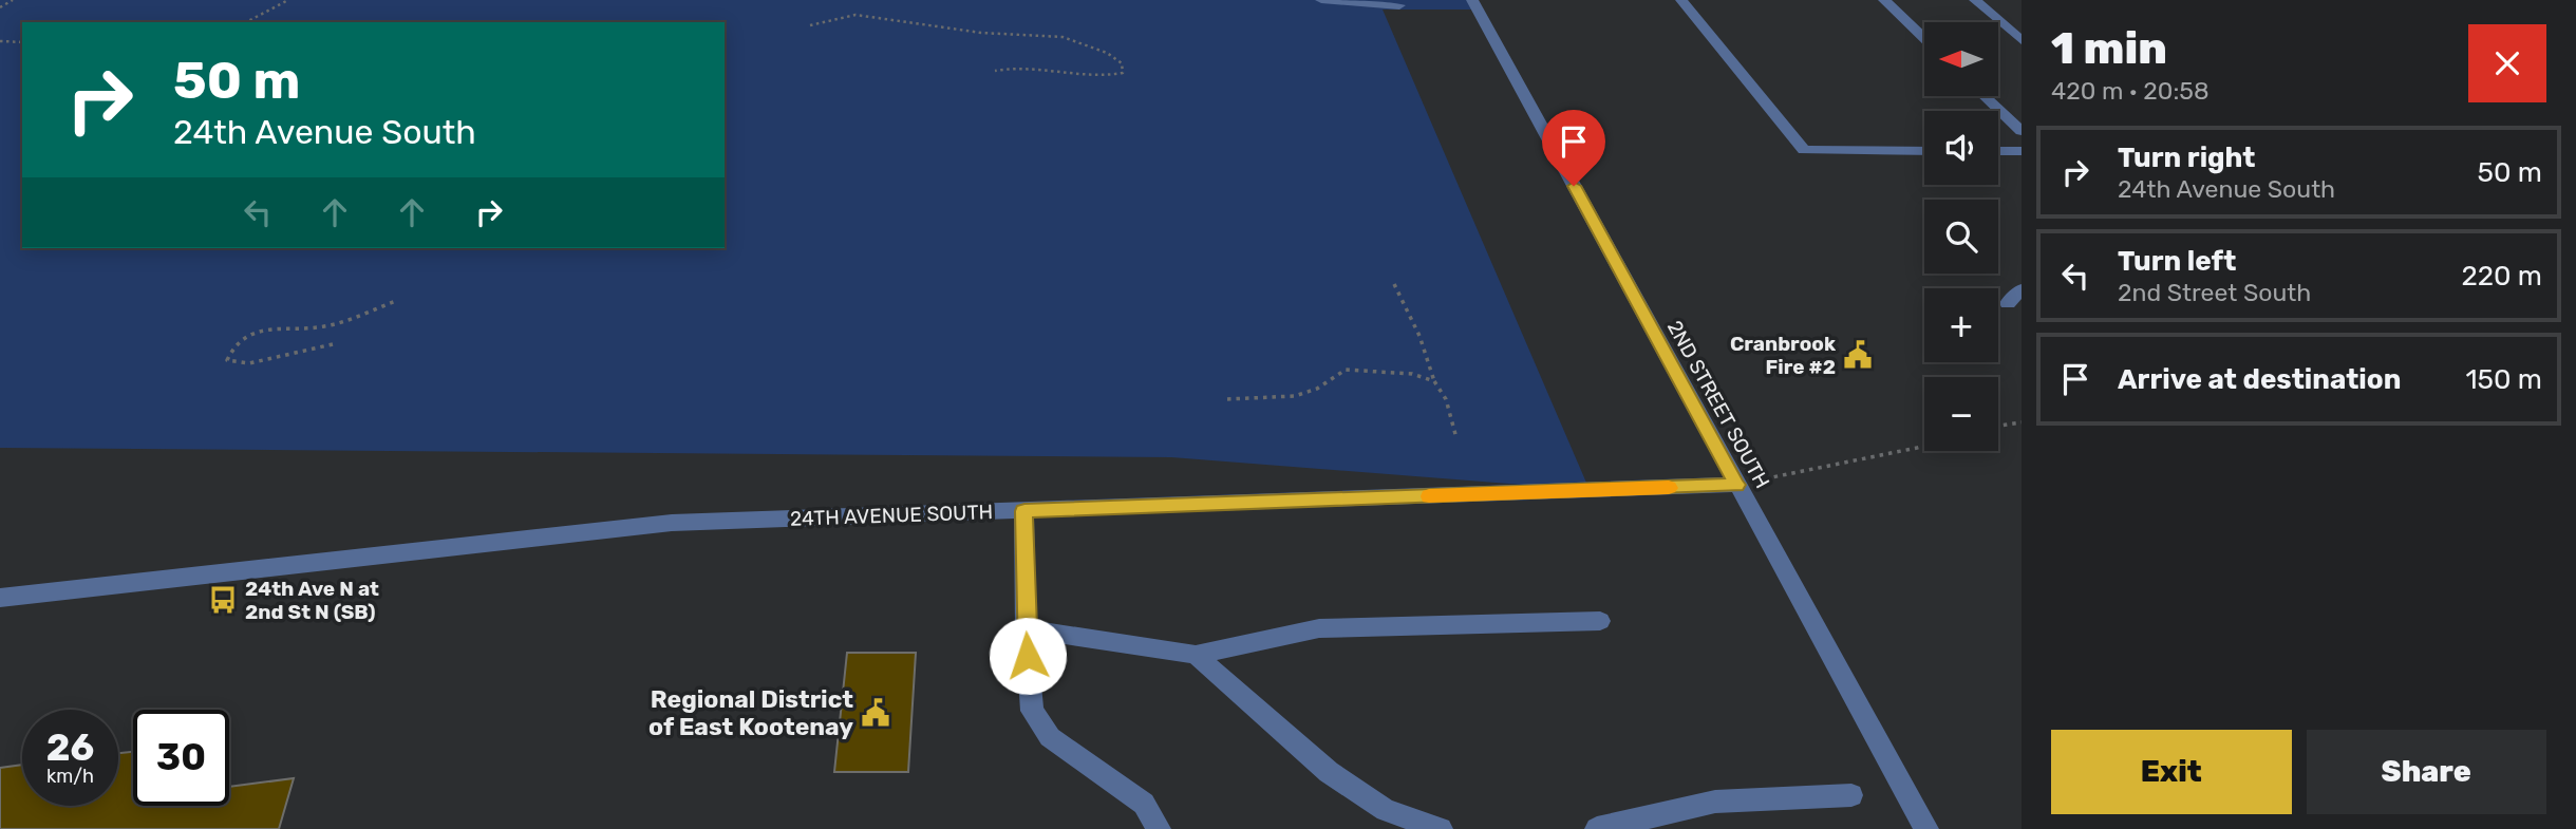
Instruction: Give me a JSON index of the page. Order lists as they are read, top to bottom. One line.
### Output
{"streets":{"street":["2ND STREET SOUTH","24TH AVENUE SOUTH"]},"crossings":[["2ND STREET SOUTH","24TH AVENUE SOUTH"]],"places":{"public building":["Cranbrook Fire #2","Regional District of East Kootenay"],"bus stop":["24th Ave N at 2nd St N (SB)"]},"north":"left","page":{"heading":["1 min","420 m · 20:58"],"map_buttons":["+","−"],"turn":["50 m","24th Avenue South"],"list":[{"name":"Turn right","note":"24th Avenue South","value":"50 m"},{"name":"Turn left","note":"2nd Street South","value":"220 m"},{"name":"Arrive at destination","value":"150 m"}],"speed":"26 km/h","limit":"30","buttons":["Exit","Share"]}}
